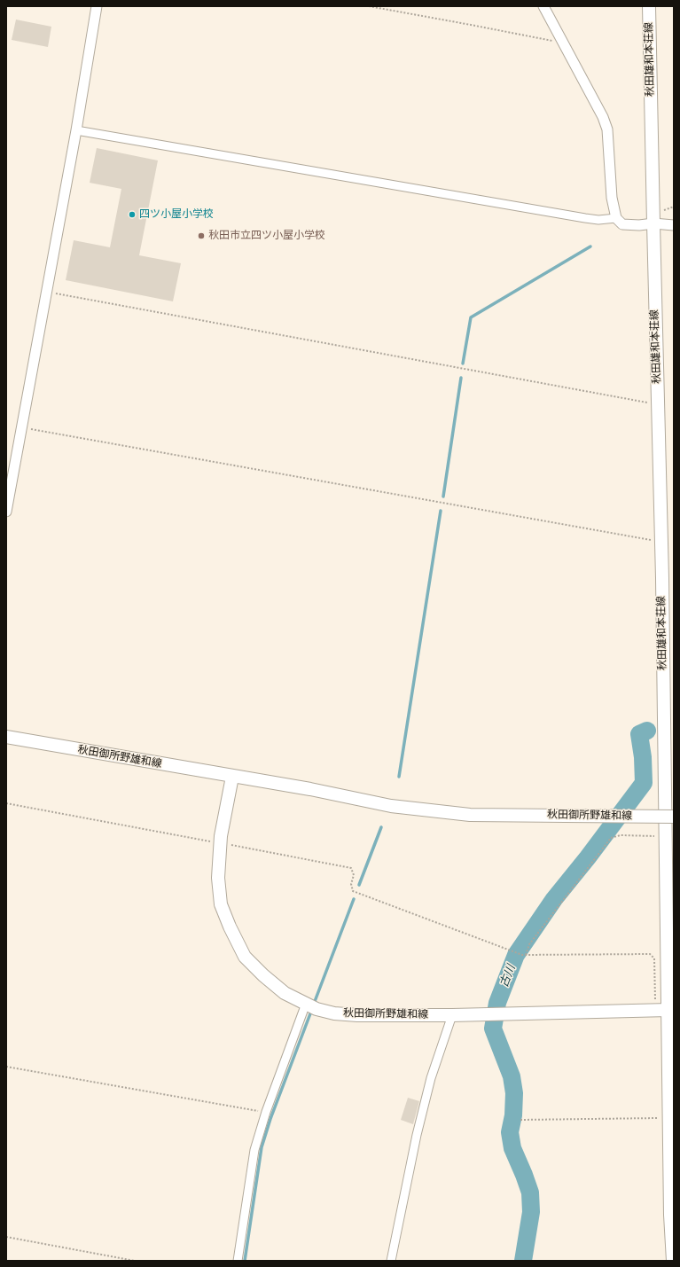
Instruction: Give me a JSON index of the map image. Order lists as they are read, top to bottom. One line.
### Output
{"streets":{"main road":["秋田雄和本荘線","秋田御所野雄和線"]},"crossings":[["秋田雄和本荘線","秋田御所野雄和線"]],"water":["古川"],"places":["四ツ小屋小学校","秋田市立四ツ小屋小学校"]}
